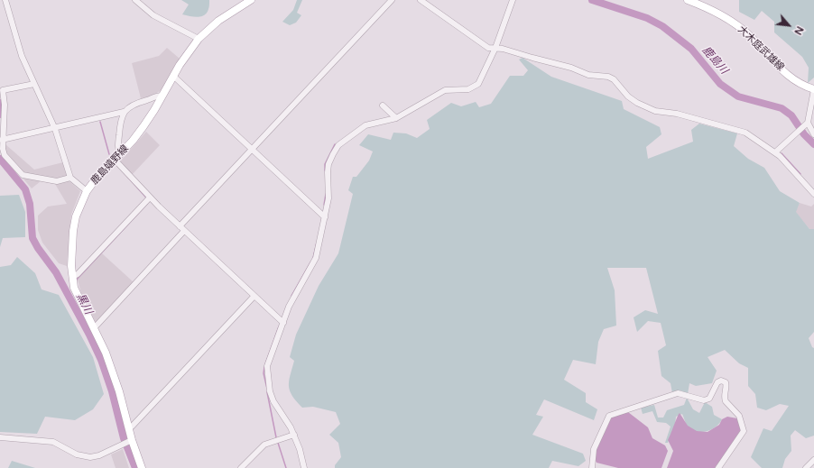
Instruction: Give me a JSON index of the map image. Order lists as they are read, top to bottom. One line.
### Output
{"streets":{"main road":["大木庭武雄線","鹿島嬉野線"]},"water":["鹿島川","黒川"],"north":"bottom right"}
